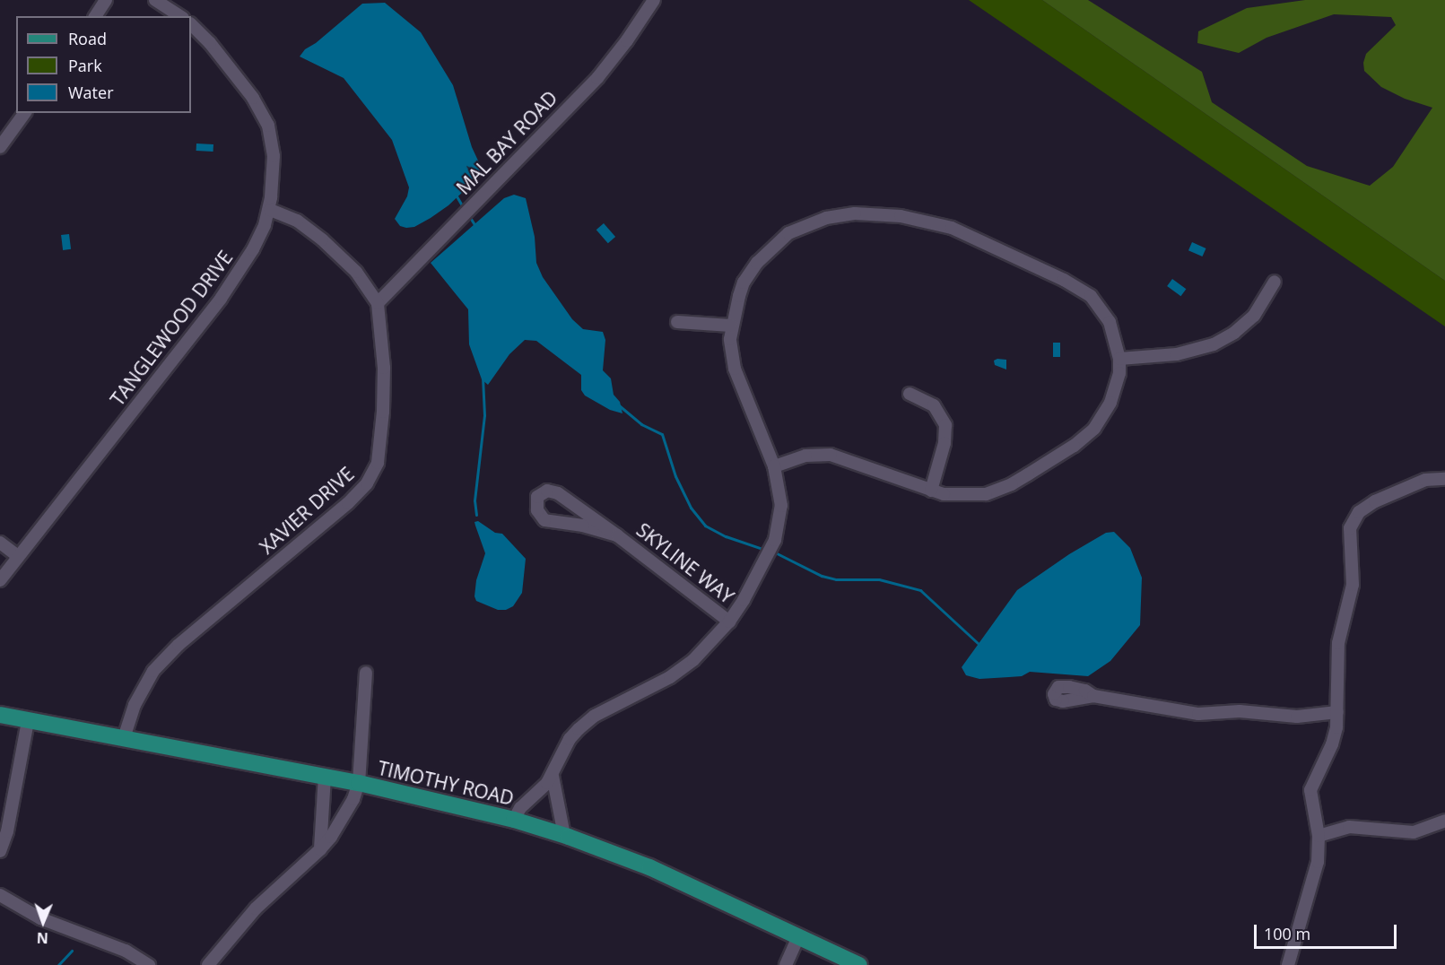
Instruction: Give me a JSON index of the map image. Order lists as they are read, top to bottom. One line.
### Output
{"streets":{"main road":["TIMOTHY ROAD"],"street":["MAL BAY ROAD","TANGLEWOOD DRIVE","XAVIER DRIVE","SKYLINE WAY"]},"crossings":[["MAL BAY ROAD","XAVIER DRIVE"],["TANGLEWOOD DRIVE","XAVIER DRIVE"],["XAVIER DRIVE","TIMOTHY ROAD"]],"legend":["Road","Park","Water"],"scale_bar":"100 m","north":"bottom"}
